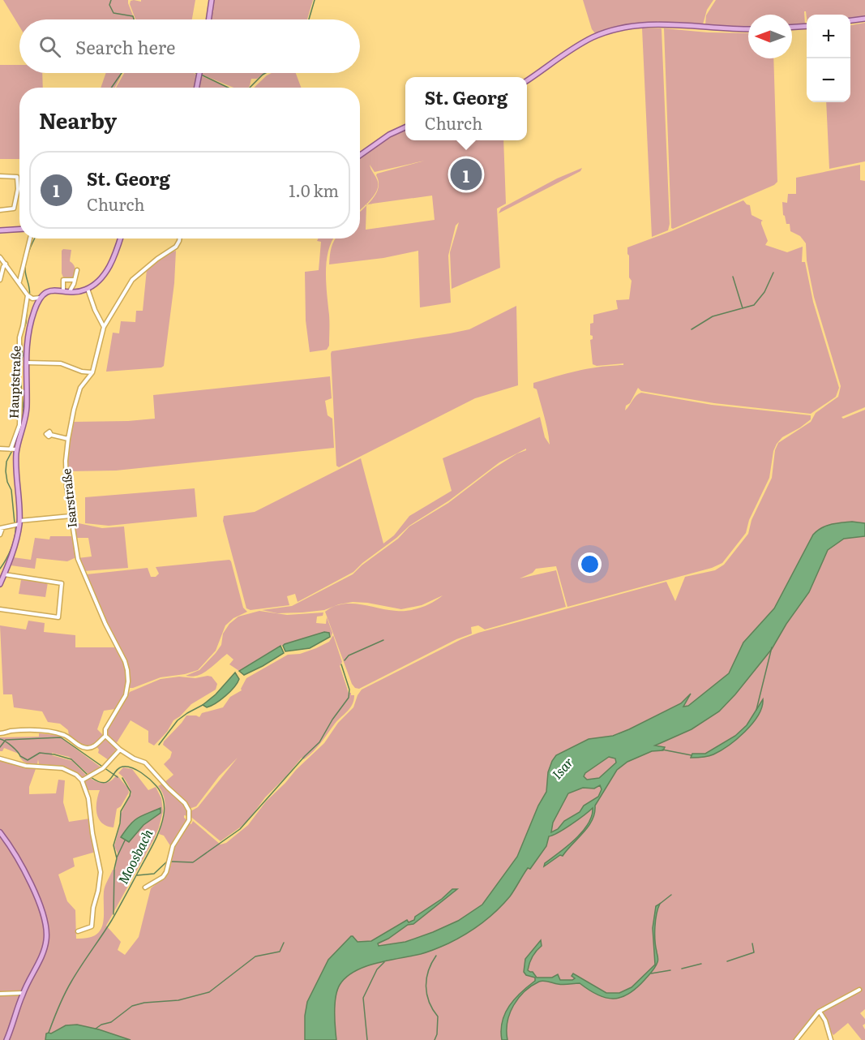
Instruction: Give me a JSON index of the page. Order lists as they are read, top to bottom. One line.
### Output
{"streets":{"main road":["Hauptstraße"],"street":["Isarstraße"]},"water":["Isar","Moosbach"],"north":"left","page":{"map_buttons":["+","−"],"search":"Search here","popup":["St. Georg","Church"],"heading":"Nearby","list":[{"mark":"1","name":"St. Georg","note":"Church","value":"1.0 km"}],"pins":"1"}}
